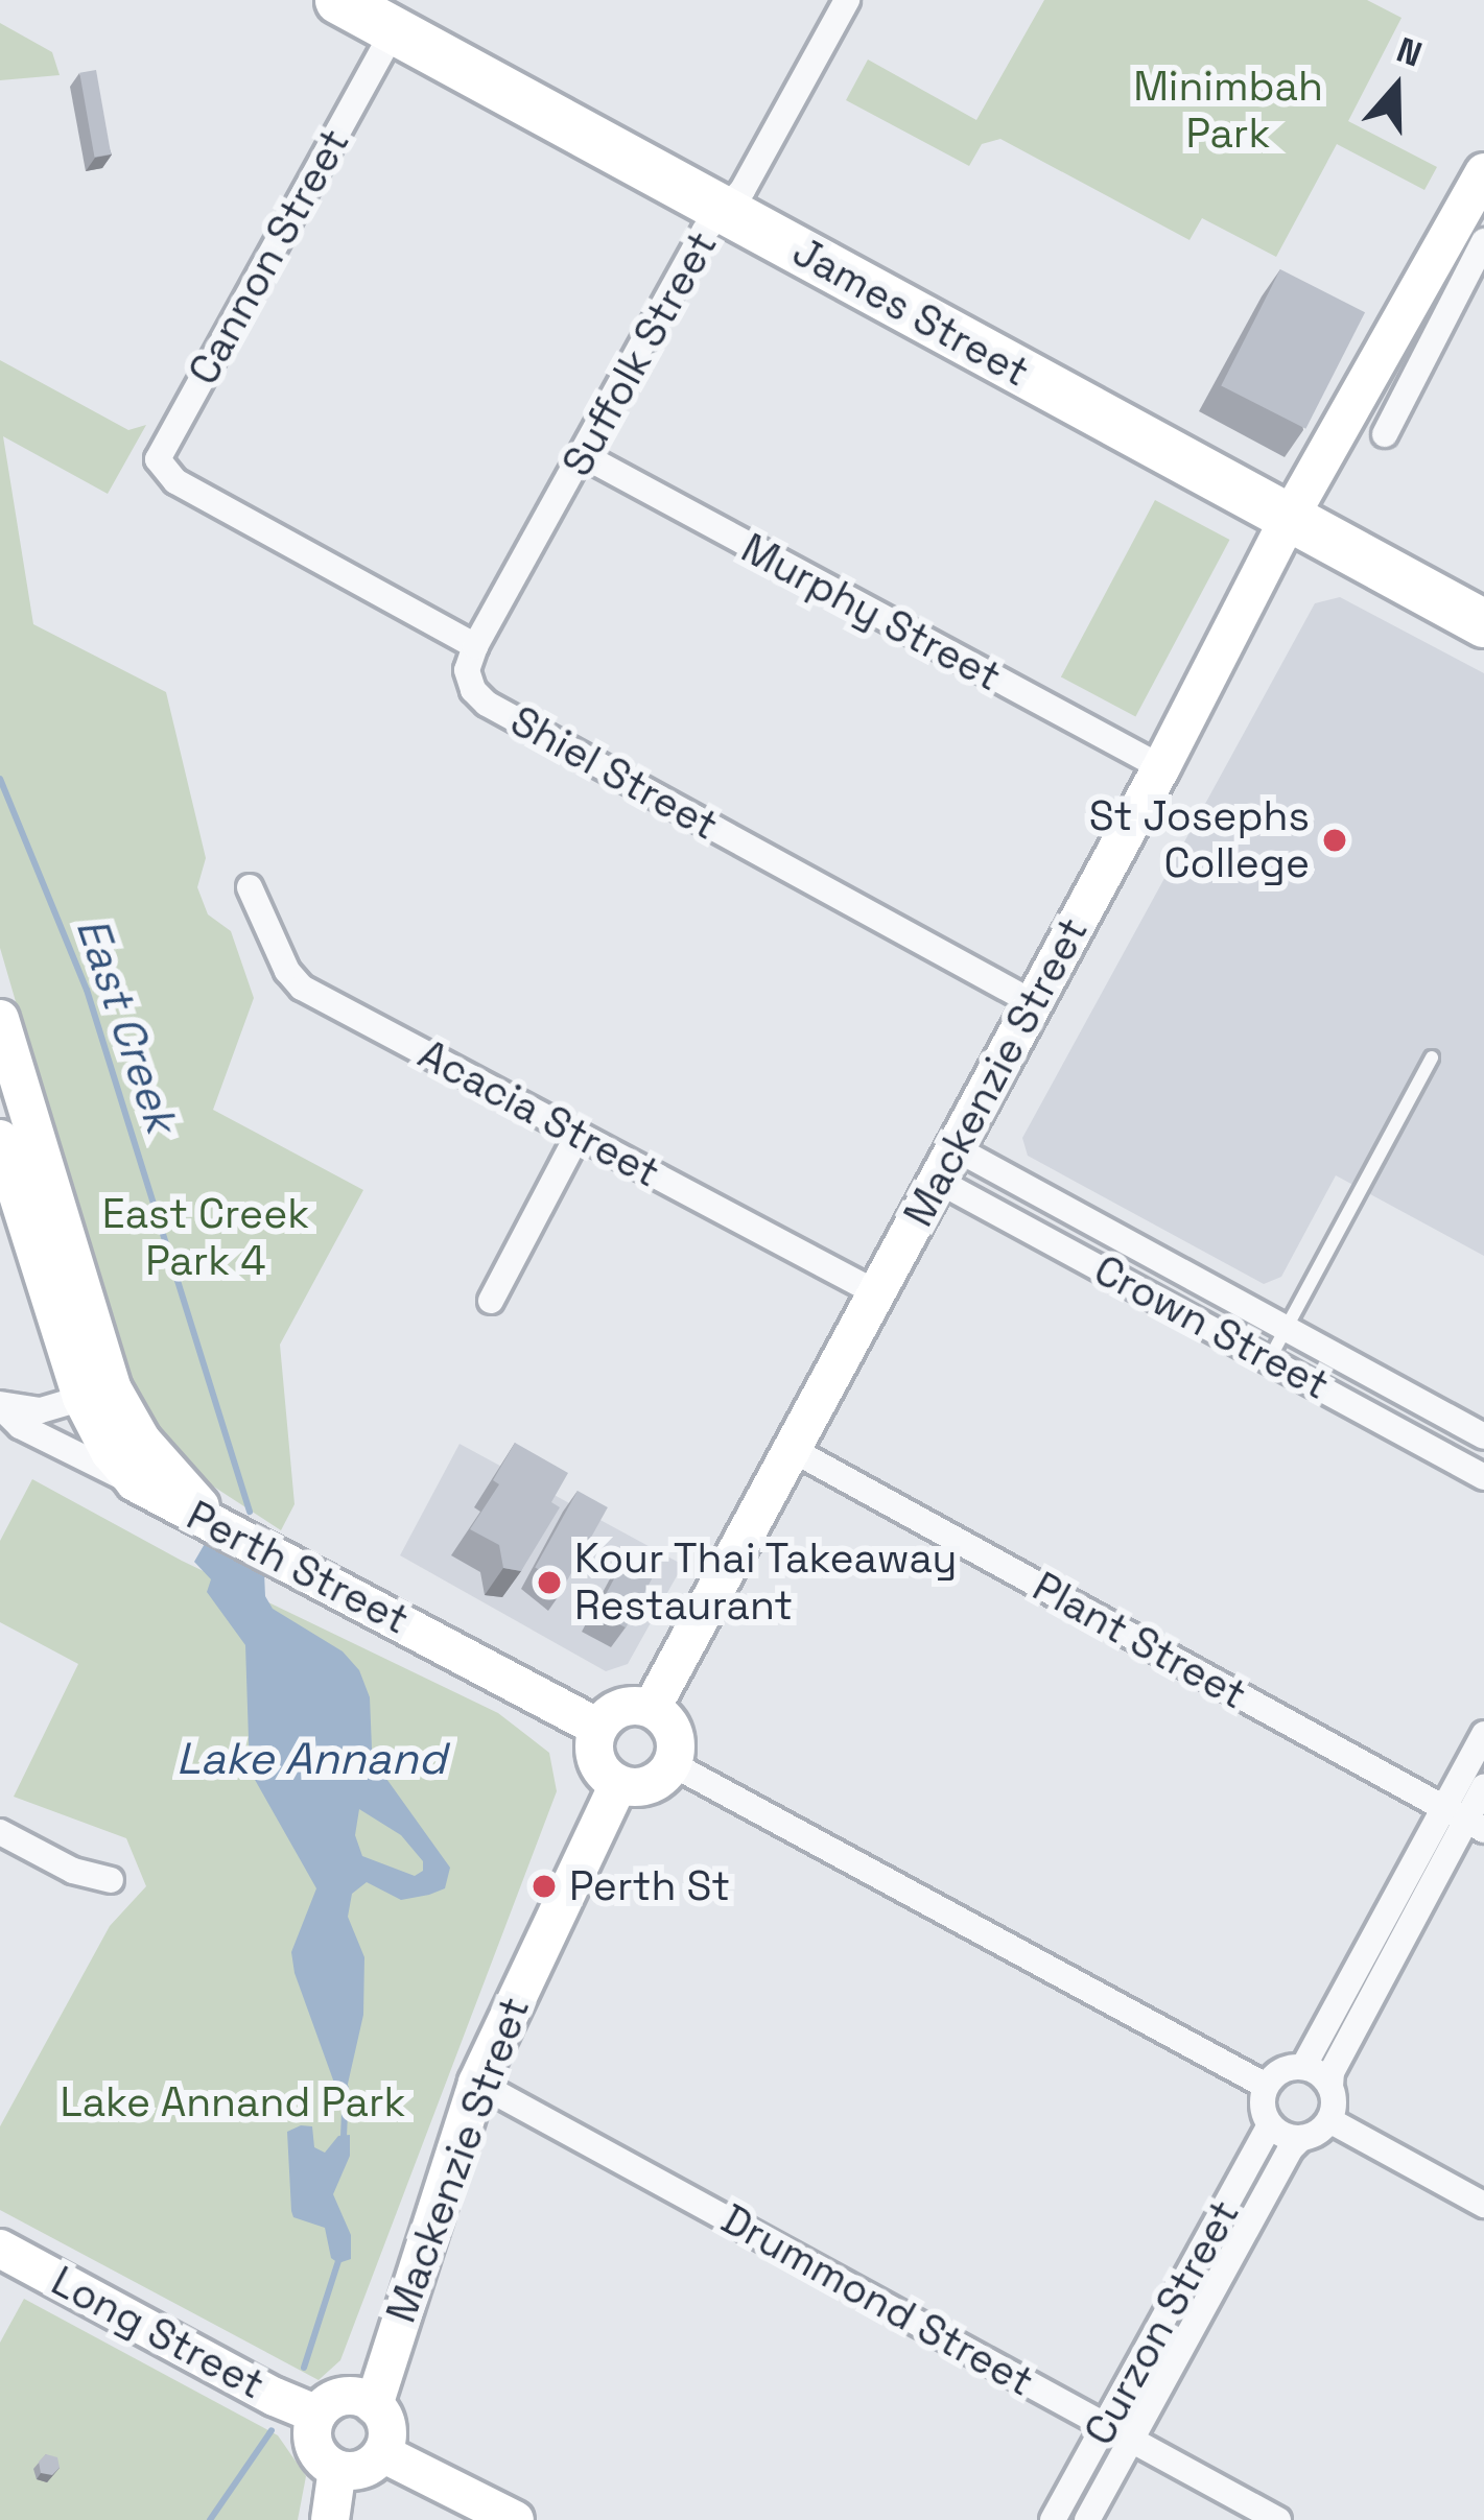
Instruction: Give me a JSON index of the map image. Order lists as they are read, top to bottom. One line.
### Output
{"streets":{"highway":["James Street"],"main road":["Mackenzie Street","Perth Street","Long Street"],"street":["Cannon Street","Suffolk Street","Murphy Street","Shiel Street","Acacia Street","Crown Street","Plant Street","Drummond Street","Curzon Street"]},"crossings":[["Cannon Street","James Street"],["Cannon Street","Suffolk Street"],["Cannon Street","Shiel Street"],["James Street","Suffolk Street"],["James Street","Mackenzie Street"],["Suffolk Street","Murphy Street"],["Suffolk Street","Shiel Street"],["Murphy Street","Mackenzie Street"],["Shiel Street","Mackenzie Street"],["Mackenzie Street","Acacia Street"],["Mackenzie Street","Crown Street"],["Mackenzie Street","Perth Street"],["Mackenzie Street","Plant Street"],["Mackenzie Street","Drummond Street"],["Mackenzie Street","Long Street"],["Drummond Street","Curzon Street"]],"water":["East Creek","Lake Annand"],"parks":["Minimbah Park","East Creek Park 4","Lake Annand Park"],"places":["St Josephs College","Kour Thai Takeaway Restaurant","Perth St"],"north":"top"}
